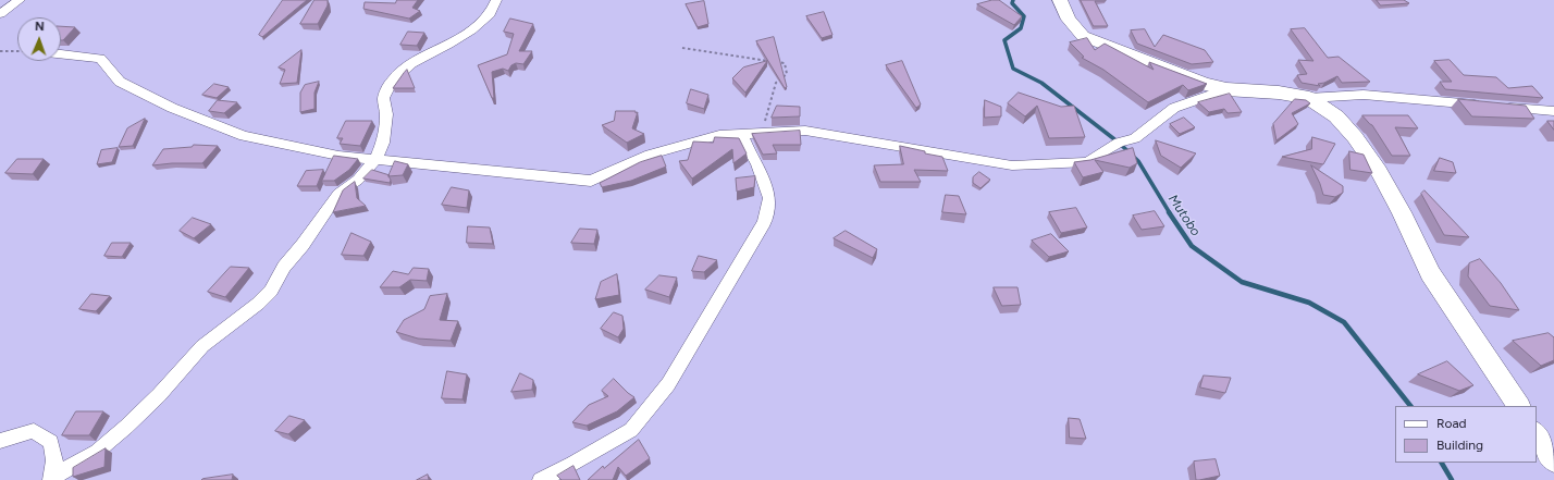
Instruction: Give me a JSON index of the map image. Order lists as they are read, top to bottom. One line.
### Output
{"water":["Mutobo"],"legend":["Road","Building"],"north":"top"}
